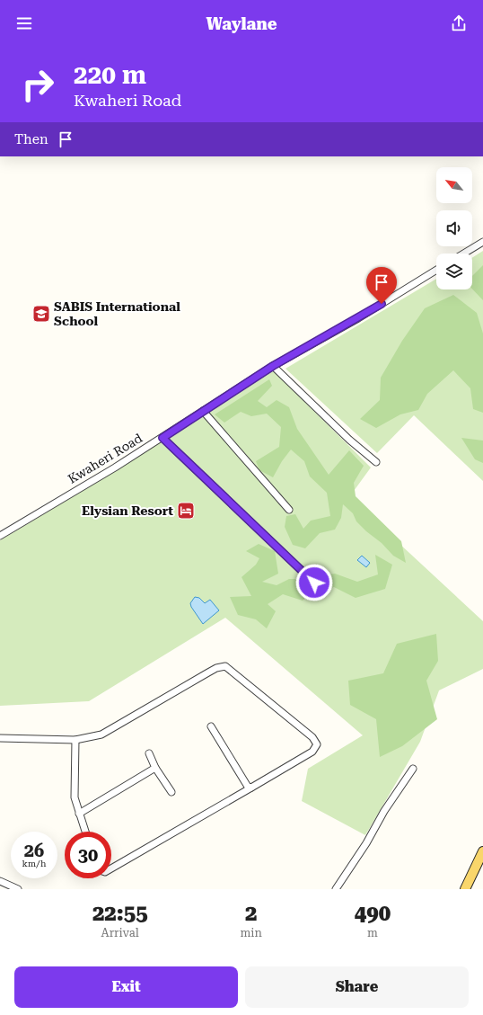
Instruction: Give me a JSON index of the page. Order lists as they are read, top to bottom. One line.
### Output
{"streets":{"street":["Kwaheri Road"]},"places":{"school or university":["SABIS International School"],"hotel":["Elysian Resort"]},"north":"top left","page":{"header":"Waylane","turn":["220 m","Kwaheri Road"],"then":"Then","speed":"26 km/h","limit":"30","eta":["22:55","Arrival","2","min","490","m"],"buttons":["Exit","Share"]}}
